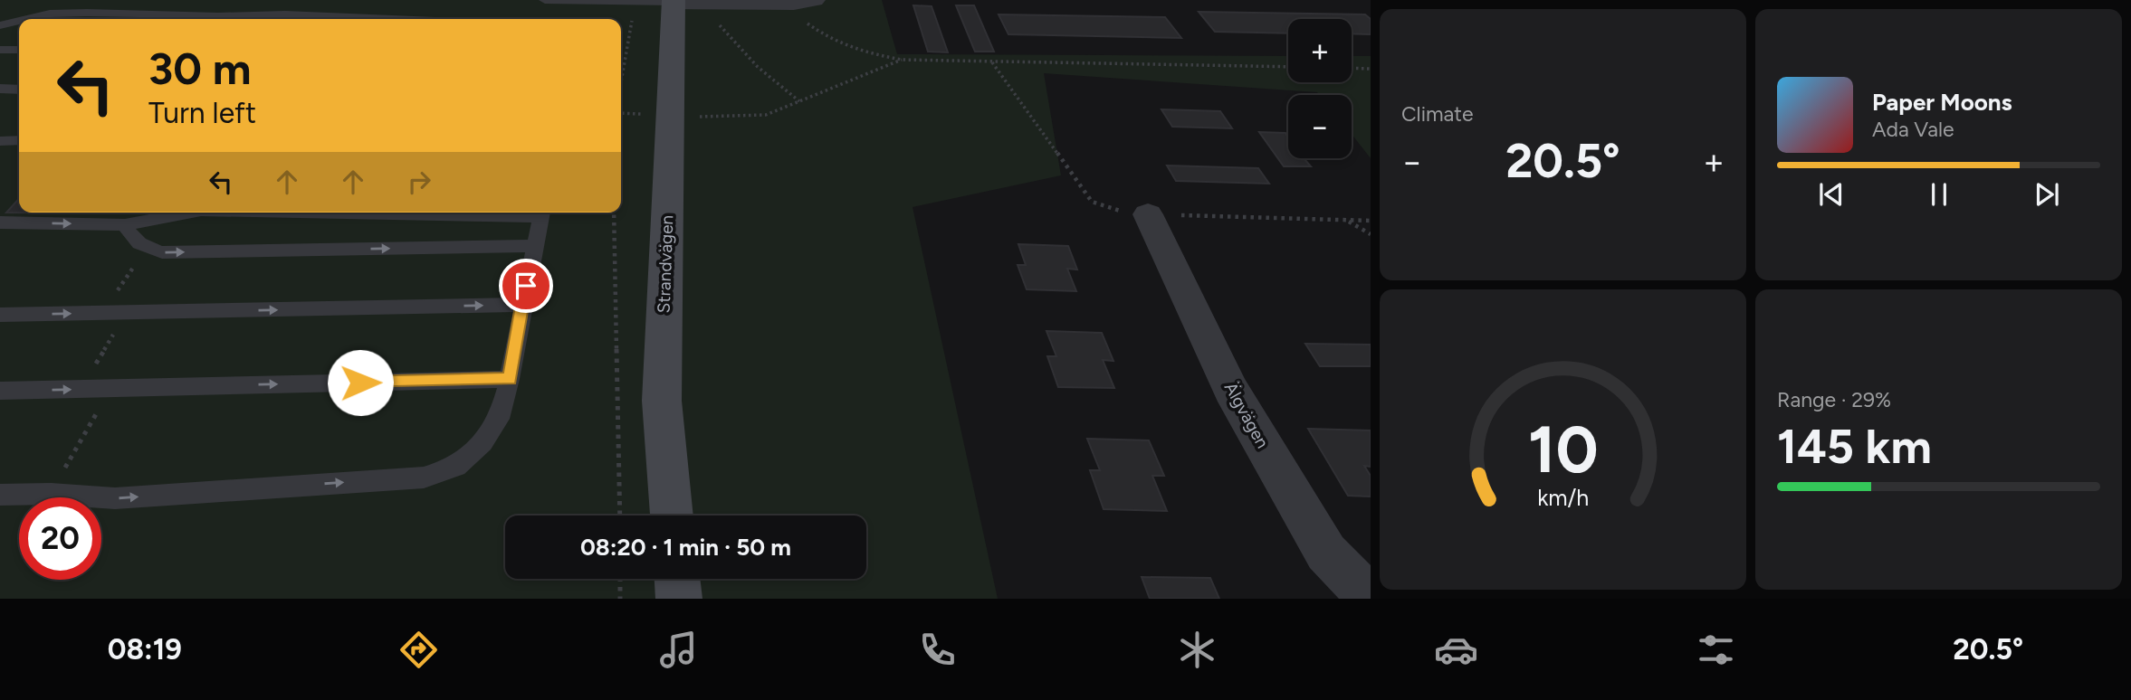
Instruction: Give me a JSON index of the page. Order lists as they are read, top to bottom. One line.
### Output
{"streets":{"street":["Strandvägen","Älgvägen"]},"page":{"tile":["Climate",["Range · 29%","145 km"]],"map_buttons":["+","−"],"turn":["30 m","Turn left"],"song":["Paper Moons","Ada Vale"],"heat":["−","20.5°","+"],"limit":"20","trip":"08:20 · 1 min · 50 m","tabs":["08:19","20.5°"],"gauge":["10","km/h"]}}
